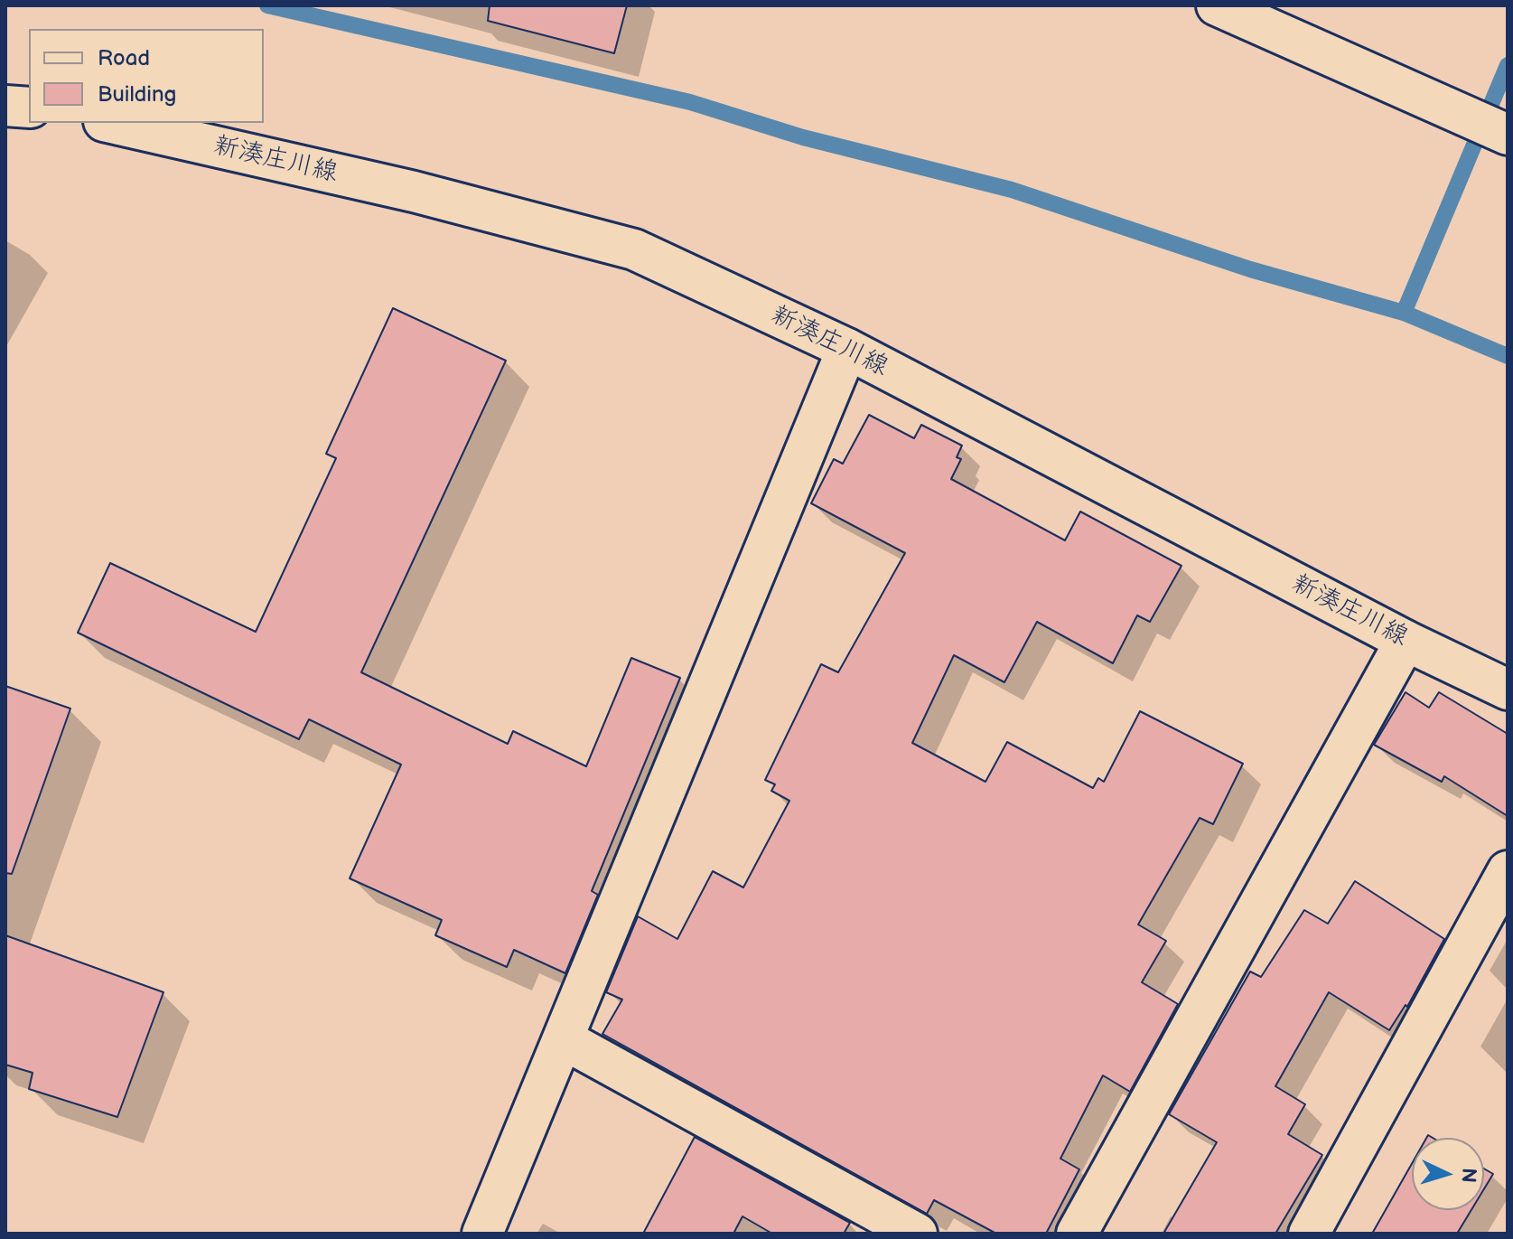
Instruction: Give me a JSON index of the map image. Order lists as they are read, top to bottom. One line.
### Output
{"streets":{"street":["新湊庄川線"]},"legend":["Road","Building"],"north":"right"}
